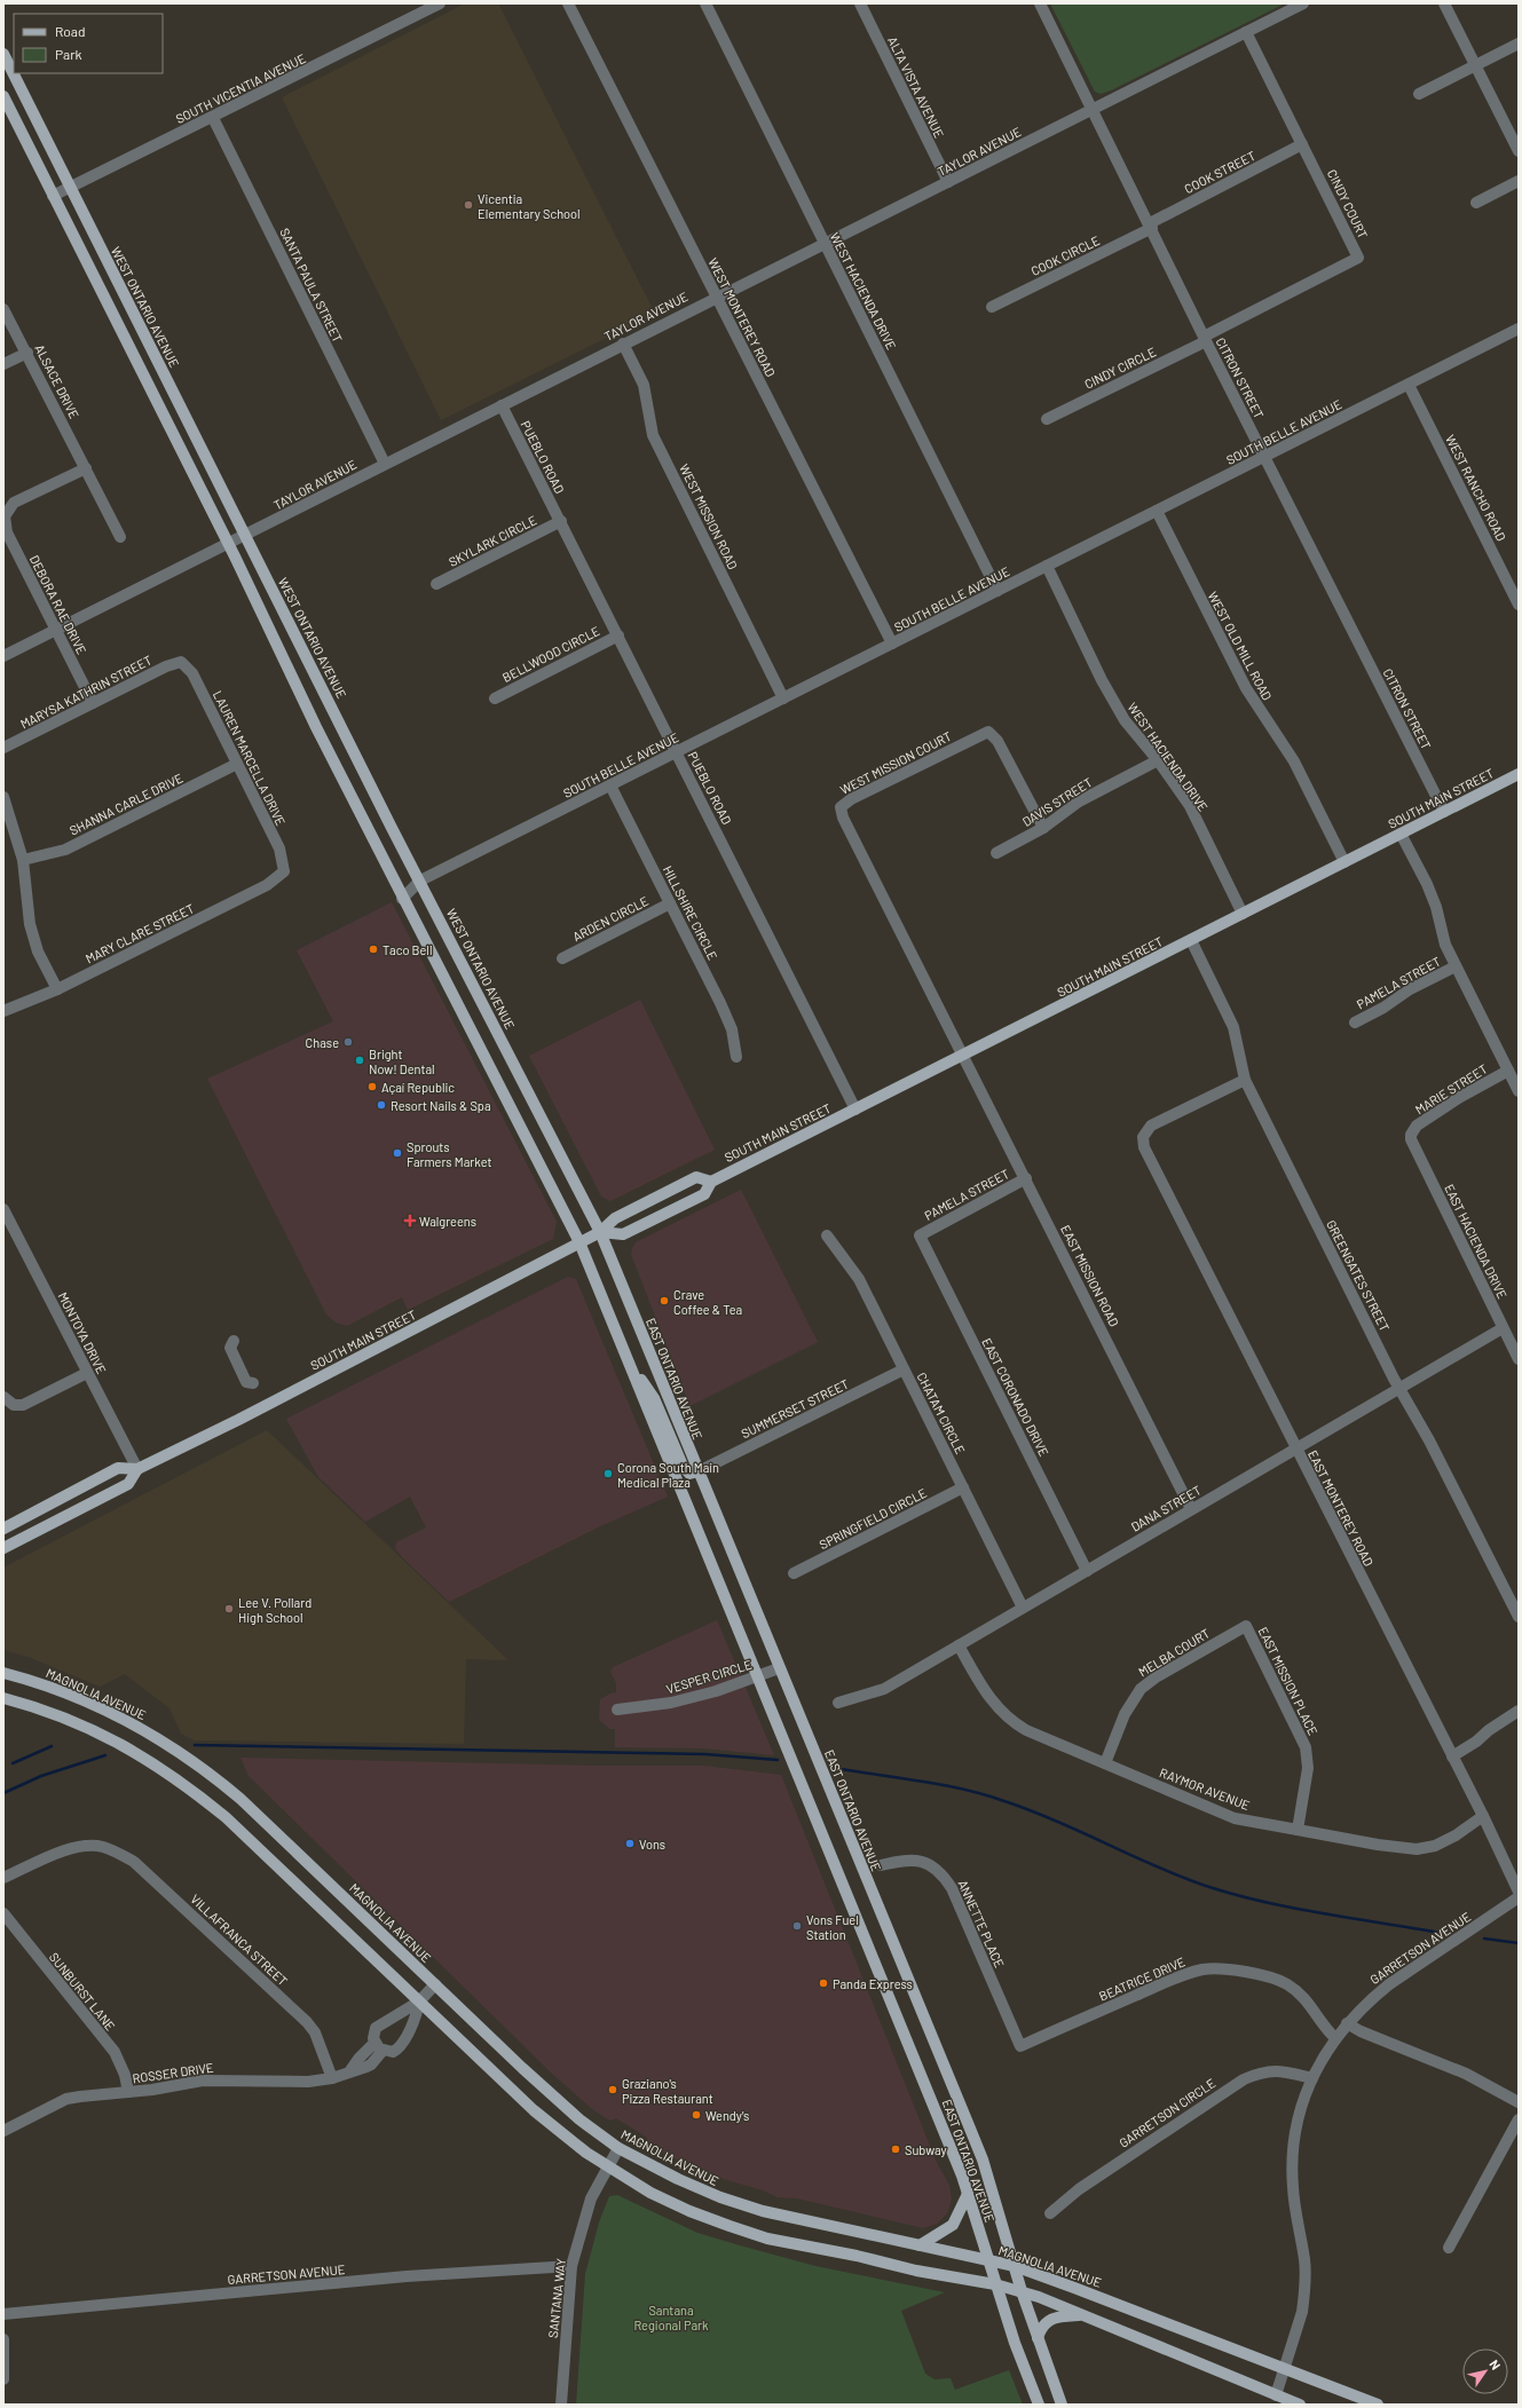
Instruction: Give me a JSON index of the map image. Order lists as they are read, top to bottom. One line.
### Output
{"streets":{"main road":["WEST ONTARIO AVENUE","SOUTH MAIN STREET","EAST ONTARIO AVENUE","MAGNOLIA AVENUE"],"street":["ALTA VISTA AVENUE","SOUTH VICENTIA AVENUE","TAYLOR AVENUE","COOK STREET","CINDY COURT","COOK CIRCLE","SANTA PAULA STREET","WEST HACIENDA DRIVE","WEST MONTEREY ROAD","CINDY CIRCLE","CITRON STREET","ALSACE DRIVE","SOUTH BELLE AVENUE","PUEBLO ROAD","WEST RANCHO ROAD","WEST MISSION ROAD","SKYLARK CIRCLE","DEBORA RAE DRIVE","WEST OLD MILL ROAD","BELLWOOD CIRCLE","MARYSA KATHRIN STREET","LAUREN MARCELLA DRIVE","WEST MISSION COURT","DAVIS STREET","SHANNA CARLE DRIVE","HILLSHIRE CIRCLE","ARDEN CIRCLE","MARY CLARE STREET","PAMELA STREET","MARIE STREET","EAST HACIENDA DRIVE","EAST MISSION ROAD","GREENGATES STREET","MONTOYA DRIVE","EAST CORONADO DRIVE","SUMMERSET STREET","CHATAM CIRCLE","DANA STREET","EAST MONTEREY ROAD","SPRINGFIELD CIRCLE","MELBA COURT","VESPER CIRCLE","EAST MISSION PLACE","RAYMOR AVENUE","ANNETTE PLACE","VILLAFRANCA STREET","GARRETSON AVENUE","BEATRICE DRIVE","SUNBURST LANE","ROSSER DRIVE","GARRETSON CIRCLE","SANTANA WAY"]},"crossings":[["ALTA VISTA AVENUE","TAYLOR AVENUE"],["SOUTH VICENTIA AVENUE","SANTA PAULA STREET"],["SOUTH VICENTIA AVENUE","WEST ONTARIO AVENUE"],["TAYLOR AVENUE","CINDY COURT"],["TAYLOR AVENUE","SANTA PAULA STREET"],["TAYLOR AVENUE","WEST HACIENDA DRIVE"],["TAYLOR AVENUE","WEST ONTARIO AVENUE"],["TAYLOR AVENUE","WEST MONTEREY ROAD"],["TAYLOR AVENUE","CITRON STREET"],["TAYLOR AVENUE","PUEBLO ROAD"],["TAYLOR AVENUE","WEST MISSION ROAD"],["TAYLOR AVENUE","DEBORA RAE DRIVE"],["COOK STREET","CINDY COURT"],["COOK STREET","COOK CIRCLE"],["COOK STREET","CITRON STREET"],["CINDY COURT","CINDY CIRCLE"],["CINDY COURT","CITRON STREET"],["COOK CIRCLE","CITRON STREET"],["WEST HACIENDA DRIVE","SOUTH BELLE AVENUE"],["WEST HACIENDA DRIVE","SOUTH MAIN STREET"],["WEST HACIENDA DRIVE","DAVIS STREET"],["WEST ONTARIO AVENUE","SOUTH BELLE AVENUE"],["WEST ONTARIO AVENUE","SOUTH MAIN STREET"],["WEST ONTARIO AVENUE","EAST ONTARIO AVENUE"],["WEST MONTEREY ROAD","SOUTH BELLE AVENUE"],["CINDY CIRCLE","CITRON STREET"],["CITRON STREET","SOUTH BELLE AVENUE"],["CITRON STREET","SOUTH MAIN STREET"],["ALSACE DRIVE","DEBORA RAE DRIVE"],["SOUTH BELLE AVENUE","PUEBLO ROAD"],["SOUTH BELLE AVENUE","WEST RANCHO ROAD"],["SOUTH BELLE AVENUE","WEST MISSION ROAD"],["SOUTH BELLE AVENUE","WEST OLD MILL ROAD"],["SOUTH BELLE AVENUE","HILLSHIRE CIRCLE"],["PUEBLO ROAD","SKYLARK CIRCLE"],["PUEBLO ROAD","BELLWOOD CIRCLE"],["PUEBLO ROAD","SOUTH MAIN STREET"],["DEBORA RAE DRIVE","MARYSA KATHRIN STREET"],["WEST OLD MILL ROAD","SOUTH MAIN STREET"],["MARYSA KATHRIN STREET","LAUREN MARCELLA DRIVE"],["LAUREN MARCELLA DRIVE","SHANNA CARLE DRIVE"],["LAUREN MARCELLA DRIVE","MARY CLARE STREET"],["WEST MISSION COURT","SOUTH MAIN STREET"],["WEST MISSION COURT","DAVIS STREET"],["WEST MISSION COURT","EAST MISSION ROAD"],["SOUTH MAIN STREET","EAST MISSION ROAD"],["SOUTH MAIN STREET","GREENGATES STREET"],["SOUTH MAIN STREET","MONTOYA DRIVE"],["SOUTH MAIN STREET","EAST ONTARIO AVENUE"],["HILLSHIRE CIRCLE","ARDEN CIRCLE"],["PAMELA STREET","EAST MISSION ROAD"],["PAMELA STREET","EAST CORONADO DRIVE"],["MARIE STREET","EAST HACIENDA DRIVE"],["EAST HACIENDA DRIVE","DANA STREET"],["EAST MISSION ROAD","DANA STREET"],["GREENGATES STREET","DANA STREET"],["GREENGATES STREET","EAST MONTEREY ROAD"],["EAST ONTARIO AVENUE","SUMMERSET STREET"],["EAST ONTARIO AVENUE","VESPER CIRCLE"],["EAST ONTARIO AVENUE","MAGNOLIA AVENUE"],["EAST CORONADO DRIVE","DANA STREET"],["SUMMERSET STREET","CHATAM CIRCLE"],["CHATAM CIRCLE","DANA STREET"],["CHATAM CIRCLE","SPRINGFIELD CIRCLE"],["DANA STREET","EAST MONTEREY ROAD"],["DANA STREET","RAYMOR AVENUE"],["EAST MONTEREY ROAD","RAYMOR AVENUE"],["MELBA COURT","EAST MISSION PLACE"],["MELBA COURT","RAYMOR AVENUE"],["EAST MISSION PLACE","RAYMOR AVENUE"],["MAGNOLIA AVENUE","GARRETSON AVENUE"],["MAGNOLIA AVENUE","ROSSER DRIVE"],["MAGNOLIA AVENUE","SANTANA WAY"],["ANNETTE PLACE","BEATRICE DRIVE"],["VILLAFRANCA STREET","ROSSER DRIVE"],["GARRETSON AVENUE","BEATRICE DRIVE"],["GARRETSON AVENUE","GARRETSON CIRCLE"],["GARRETSON AVENUE","SANTANA WAY"],["SUNBURST LANE","ROSSER DRIVE"]],"parks":["Santana Regional Park"],"places":{"other":["Vicentia Elementary School","Taco Bell","Chase","Bright Now! Dental","Açaí Republic","Resort Nails & Spa","Sprouts Farmers Market","Crave Coffee & Tea","Corona South Main Medical Plaza","Lee V. Pollard High School","Vons","Vons Fuel Station","Panda Express","Graziano's Pizza Restaurant","Wendy's","Subway"],"health":["Walgreens"]},"legend":["Road","Park"],"north":"top right"}
